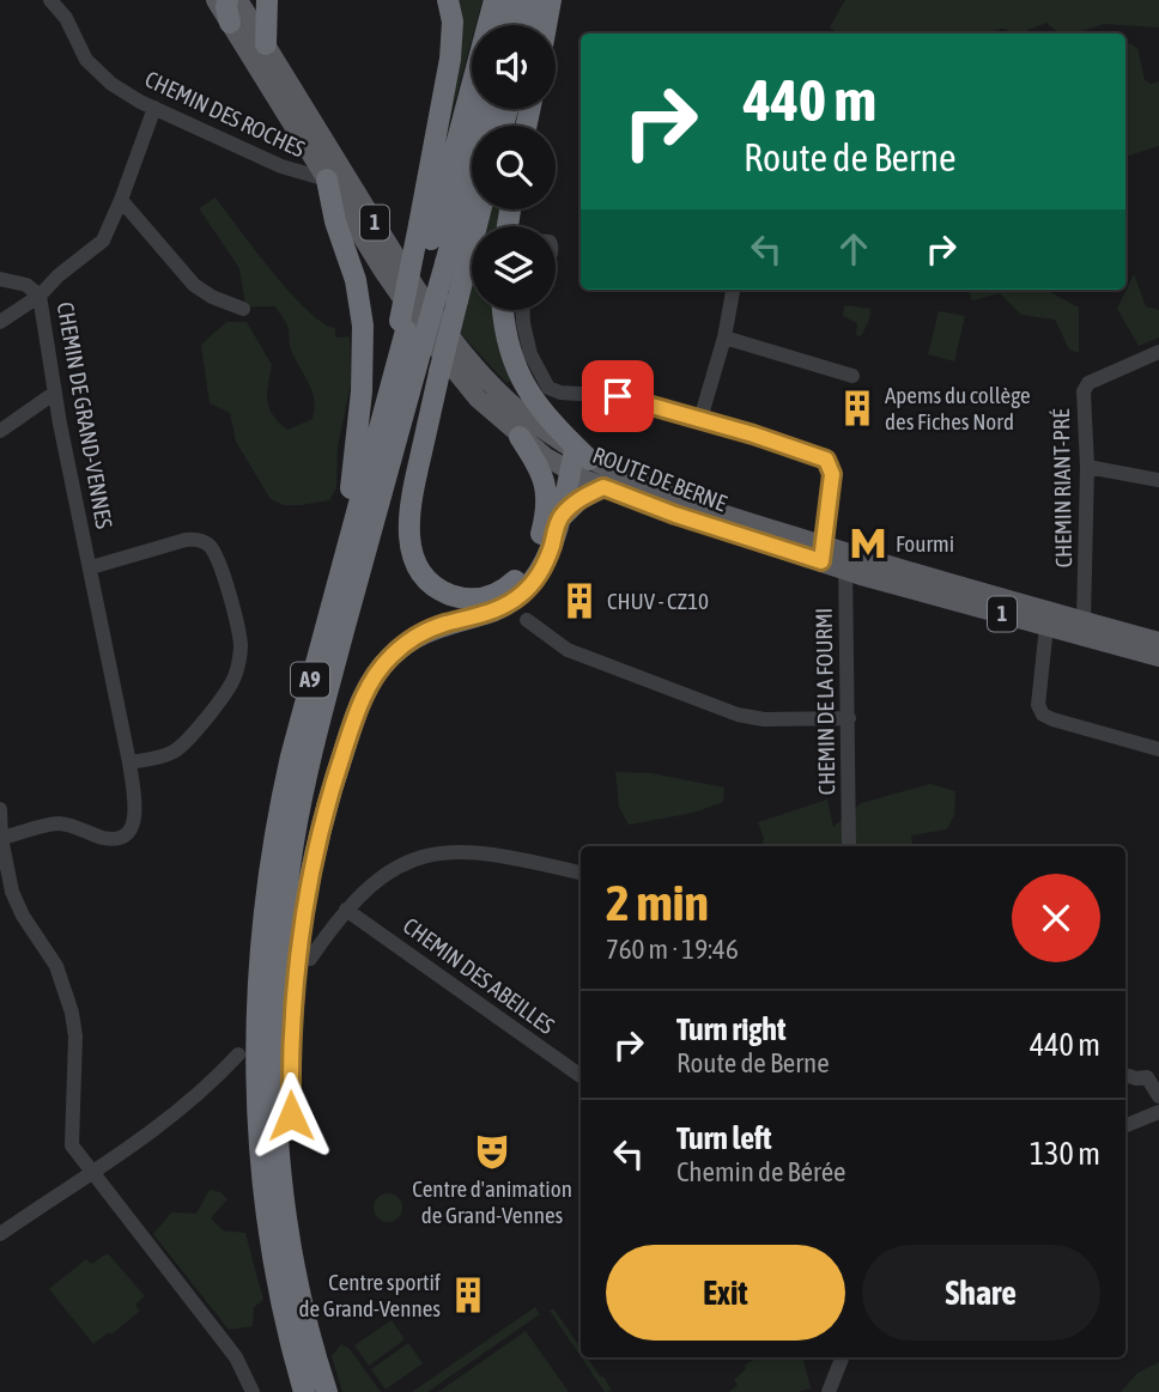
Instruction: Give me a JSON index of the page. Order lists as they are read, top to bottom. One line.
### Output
{"streets":{"highway":["A9"],"main road":["1","ROUTE DE BERNE"],"street":["CHEMIN DES ROCHES","CHEMIN DE GRAND-VENNES","CHEMIN RIANT-PRÉ","CHEMIN DE LA FOURMI","CHEMIN DES ABEILLES"]},"crossings":[["CHEMIN DES ROCHES","CHEMIN DE GRAND-VENNES"],["CHEMIN DES ROCHES","ROUTE DE BERNE"],["ROUTE DE BERNE","CHEMIN RIANT-PRÉ"],["ROUTE DE BERNE","CHEMIN DE LA FOURMI"]],"places":{"building":["Apems du collège des Fiches Nord","CHUV - CZ10","Centre sportif de Grand-Vennes"],"metro station":["Fourmi"],"theatre":["Centre d'animation de Grand-Vennes"]},"page":{"turn":["440 m","Route de Berne"],"heading":["2 min","760 m · 19:46"],"list":[{"name":"Turn right","note":"Route de Berne","value":"440 m"},{"name":"Turn left","note":"Chemin de Bérée","value":"130 m"}],"buttons":["Exit","Share"]}}
